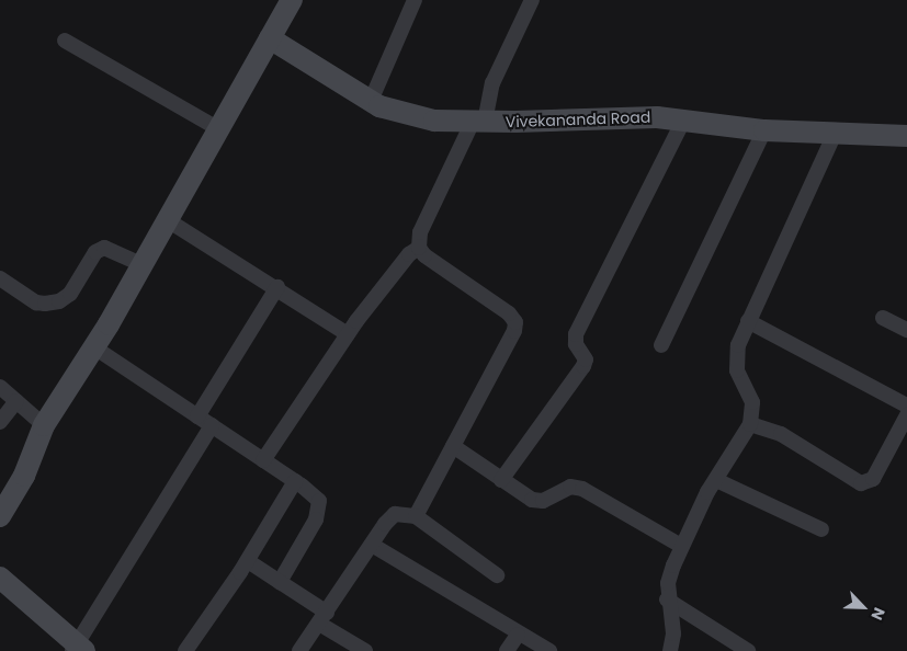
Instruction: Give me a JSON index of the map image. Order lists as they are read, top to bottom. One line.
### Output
{"streets":{"street":["Vivekananda Road"]},"north":"bottom right"}
